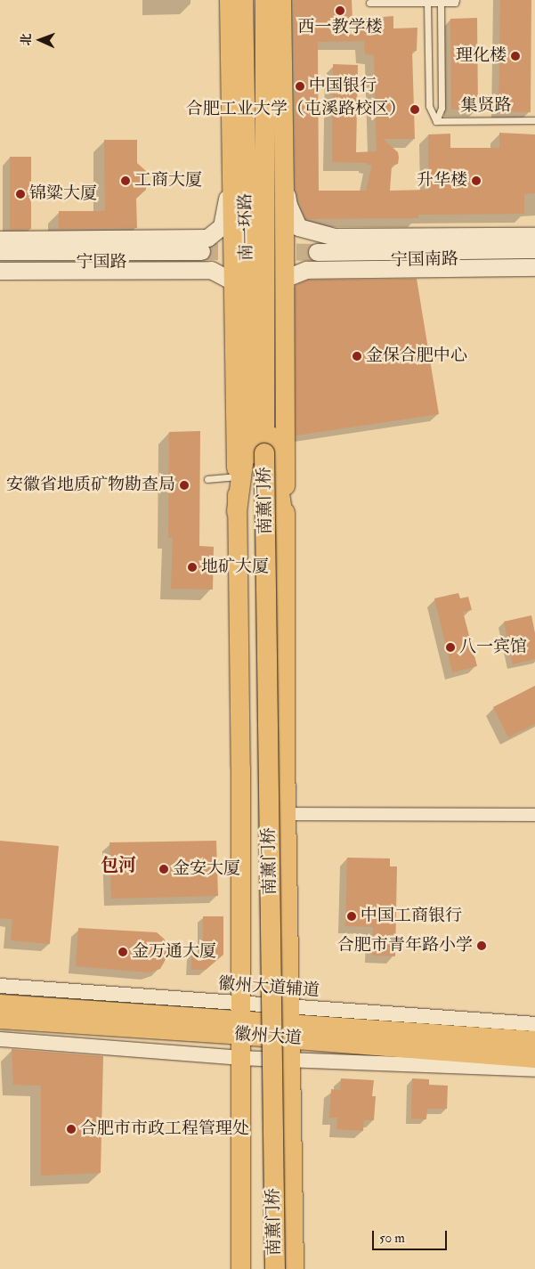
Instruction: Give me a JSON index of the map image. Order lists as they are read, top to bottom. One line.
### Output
{"streets":{"highway":["南一环路","南薰门桥"],"main road":["宁国南路","宁国路","徽州大道"],"street":["徽州大道辅道"],"lane":["集贤路"]},"crossings":[["南一环路","南薰门桥"],["徽州大道辅道","徽州大道"]],"districts":["包河"],"places":["西一教学楼","理化楼","中国银行","合肥工业大学（屯溪路校区）","工商大厦","升华楼","锦粱大厦","金保合肥中心","安徽省地质矿物勘查局","地矿大厦","八一宾馆","金安大厦","中国工商银行","合肥市青年路小学","金万通大厦","合肥市市政工程管理处"],"scale_bar":"50 m","north":"left"}
